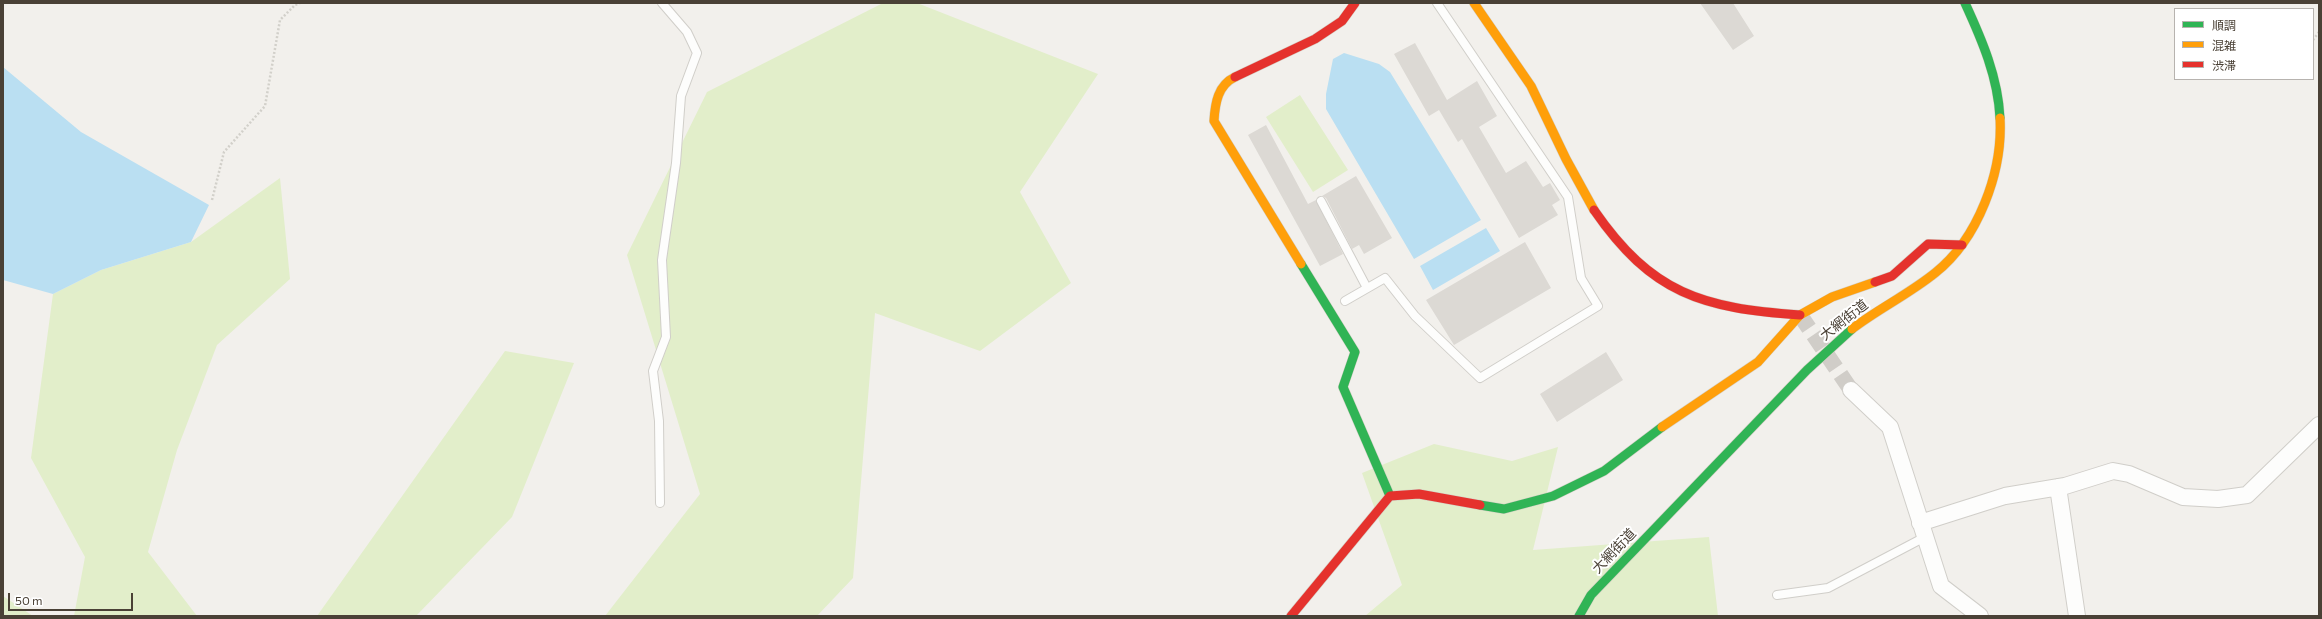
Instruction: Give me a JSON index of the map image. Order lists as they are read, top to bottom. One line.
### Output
{"streets":{"street":["大網街道"]},"legend":["順調","混雑","渋滞"],"scale_bar":"50 m"}
